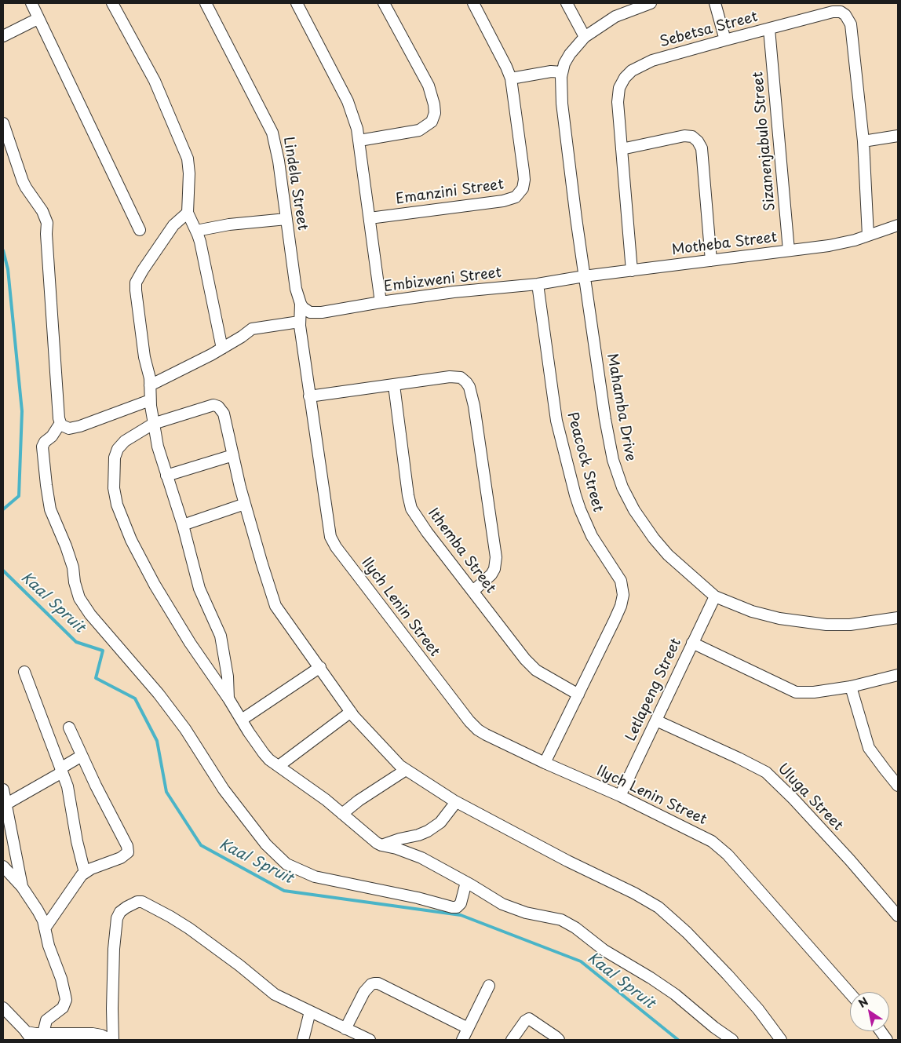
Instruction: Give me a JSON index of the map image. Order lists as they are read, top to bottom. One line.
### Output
{"streets":{"street":["Sebetsa Street","Sizanenjabulo Street","Lindela Street","Emanzini Street","Motheba Street","Embizweni Street","Mahamba Drive","Peacock Street","Ithemba Street","Ilych Lenin Street","Letlapeng Street","Uluga Street"]},"crossings":[["Sebetsa Street","Sizanenjabulo Street"],["Sebetsa Street","Motheba Street"],["Sizanenjabulo Street","Motheba Street"],["Lindela Street","Embizweni Street"],["Lindela Street","Ilych Lenin Street"],["Motheba Street","Embizweni Street"],["Motheba Street","Mahamba Drive"],["Embizweni Street","Mahamba Drive"],["Embizweni Street","Peacock Street"],["Embizweni Street","Ilych Lenin Street"],["Mahamba Drive","Letlapeng Street"],["Peacock Street","Ithemba Street"],["Peacock Street","Ilych Lenin Street"],["Ilych Lenin Street","Letlapeng Street"],["Letlapeng Street","Uluga Street"]],"water":["Kaal Spruit"],"north":"top left"}
